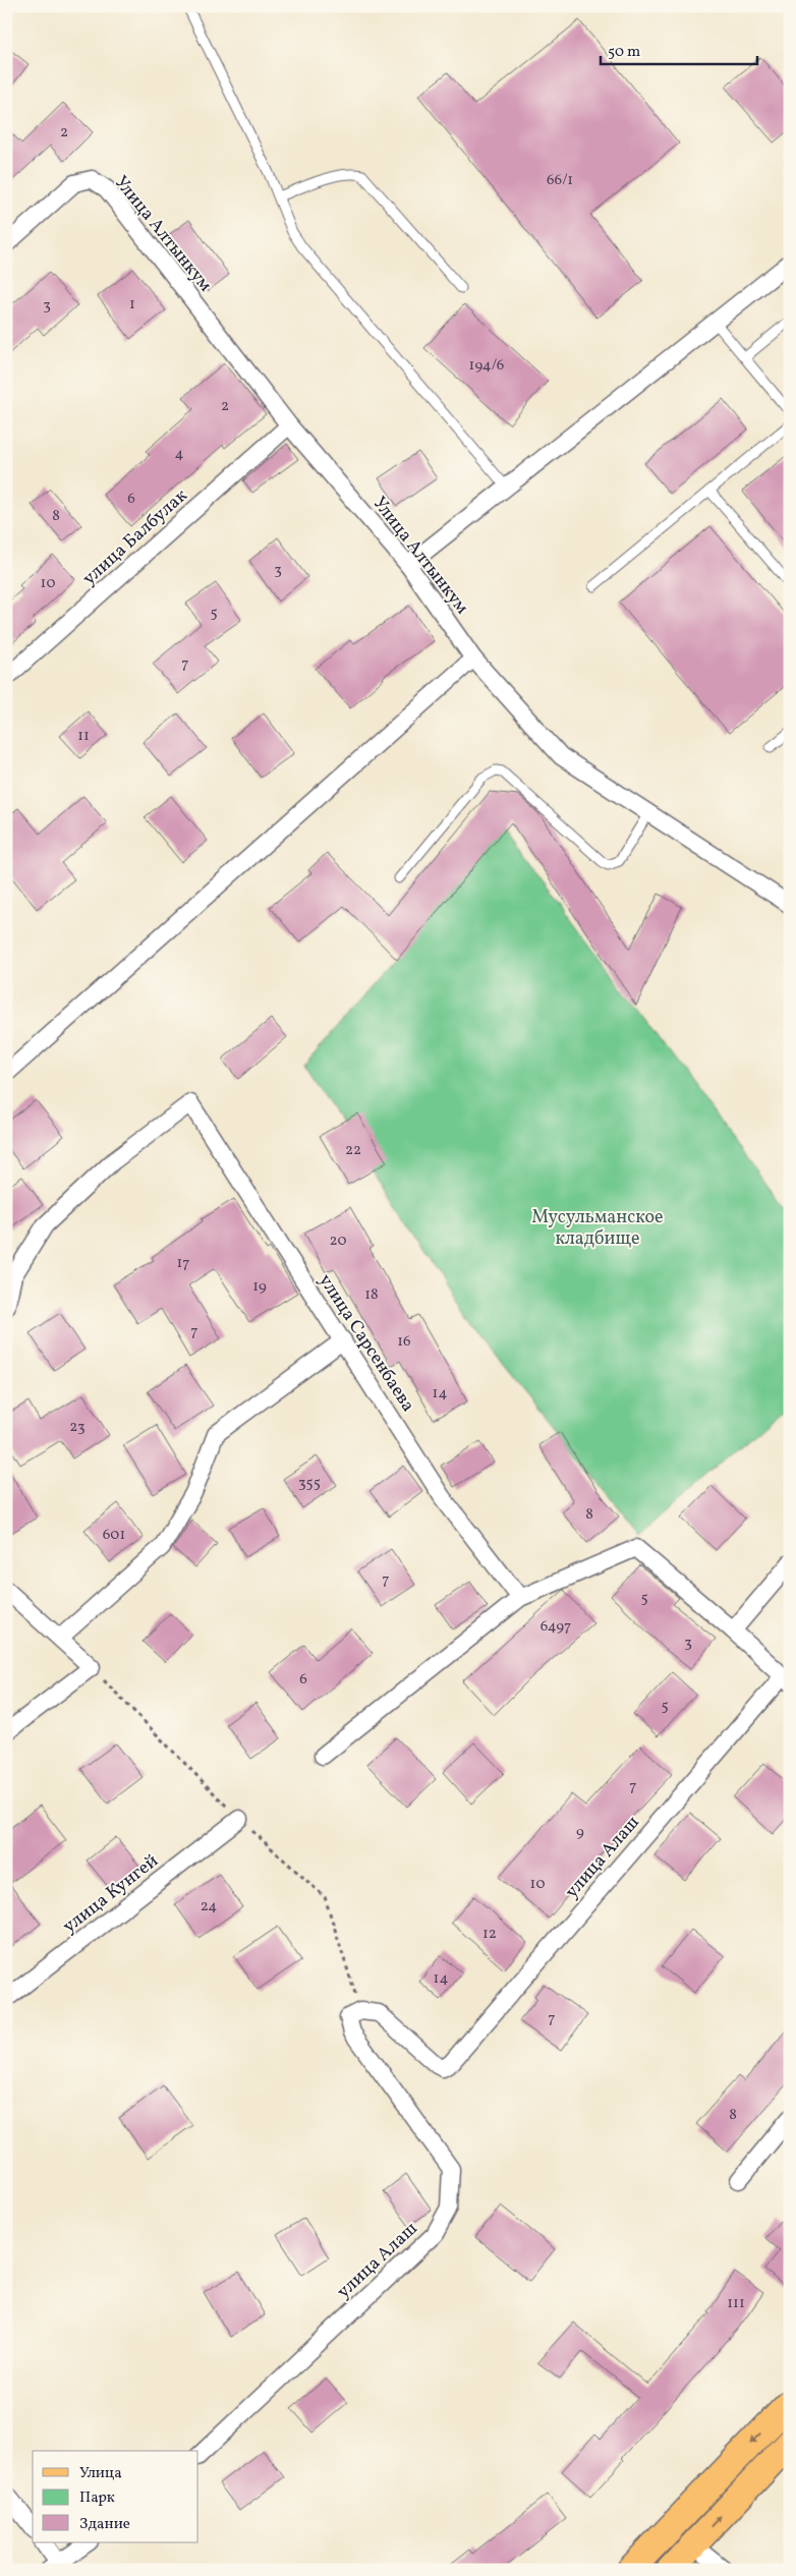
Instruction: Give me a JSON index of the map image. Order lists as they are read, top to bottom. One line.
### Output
{"streets":{"street":["Улица Алтынкум","улица Балбулак","улица Сарсенбаева","улица Алаш","улица Кунгей"]},"crossings":[["Улица Алтынкум","улица Балбулак"]],"parks":["Мусульманское кладбище"],"house_numbers":["2","66/1","1","3","194/6","2","4","6","8","3","10","5","7","11","22","20","17","19","18","7","16","14","23","355","8","601","7","5","6497","3","6","5","7","9","10","24","12","14","7","8","111"],"legend":["Улица","Парк","Здание"],"scale_bar":"50 m"}
